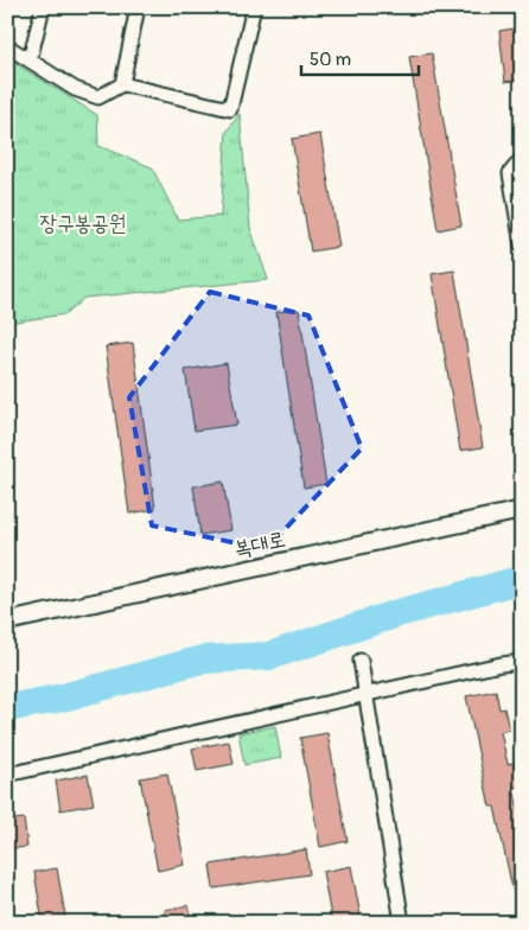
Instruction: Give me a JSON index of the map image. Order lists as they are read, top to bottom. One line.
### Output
{"streets":{"street":["복대로"]},"parks":["장구봉공원"],"scale_bar":"50 m"}
